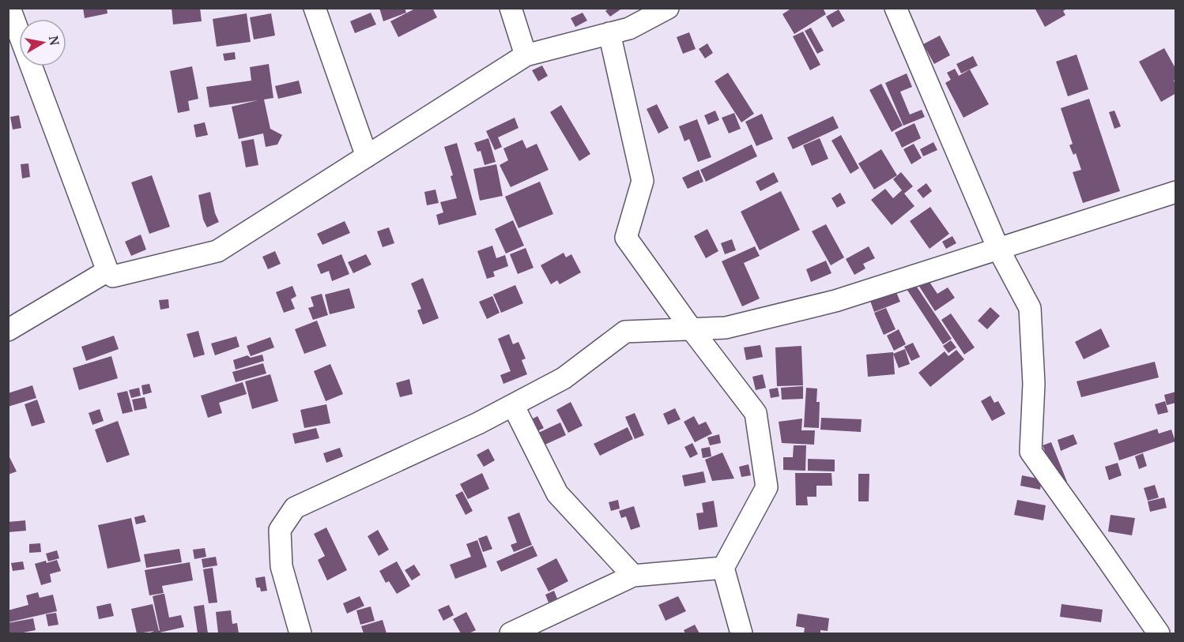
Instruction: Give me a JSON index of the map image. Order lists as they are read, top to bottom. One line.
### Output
{"north":"right"}
